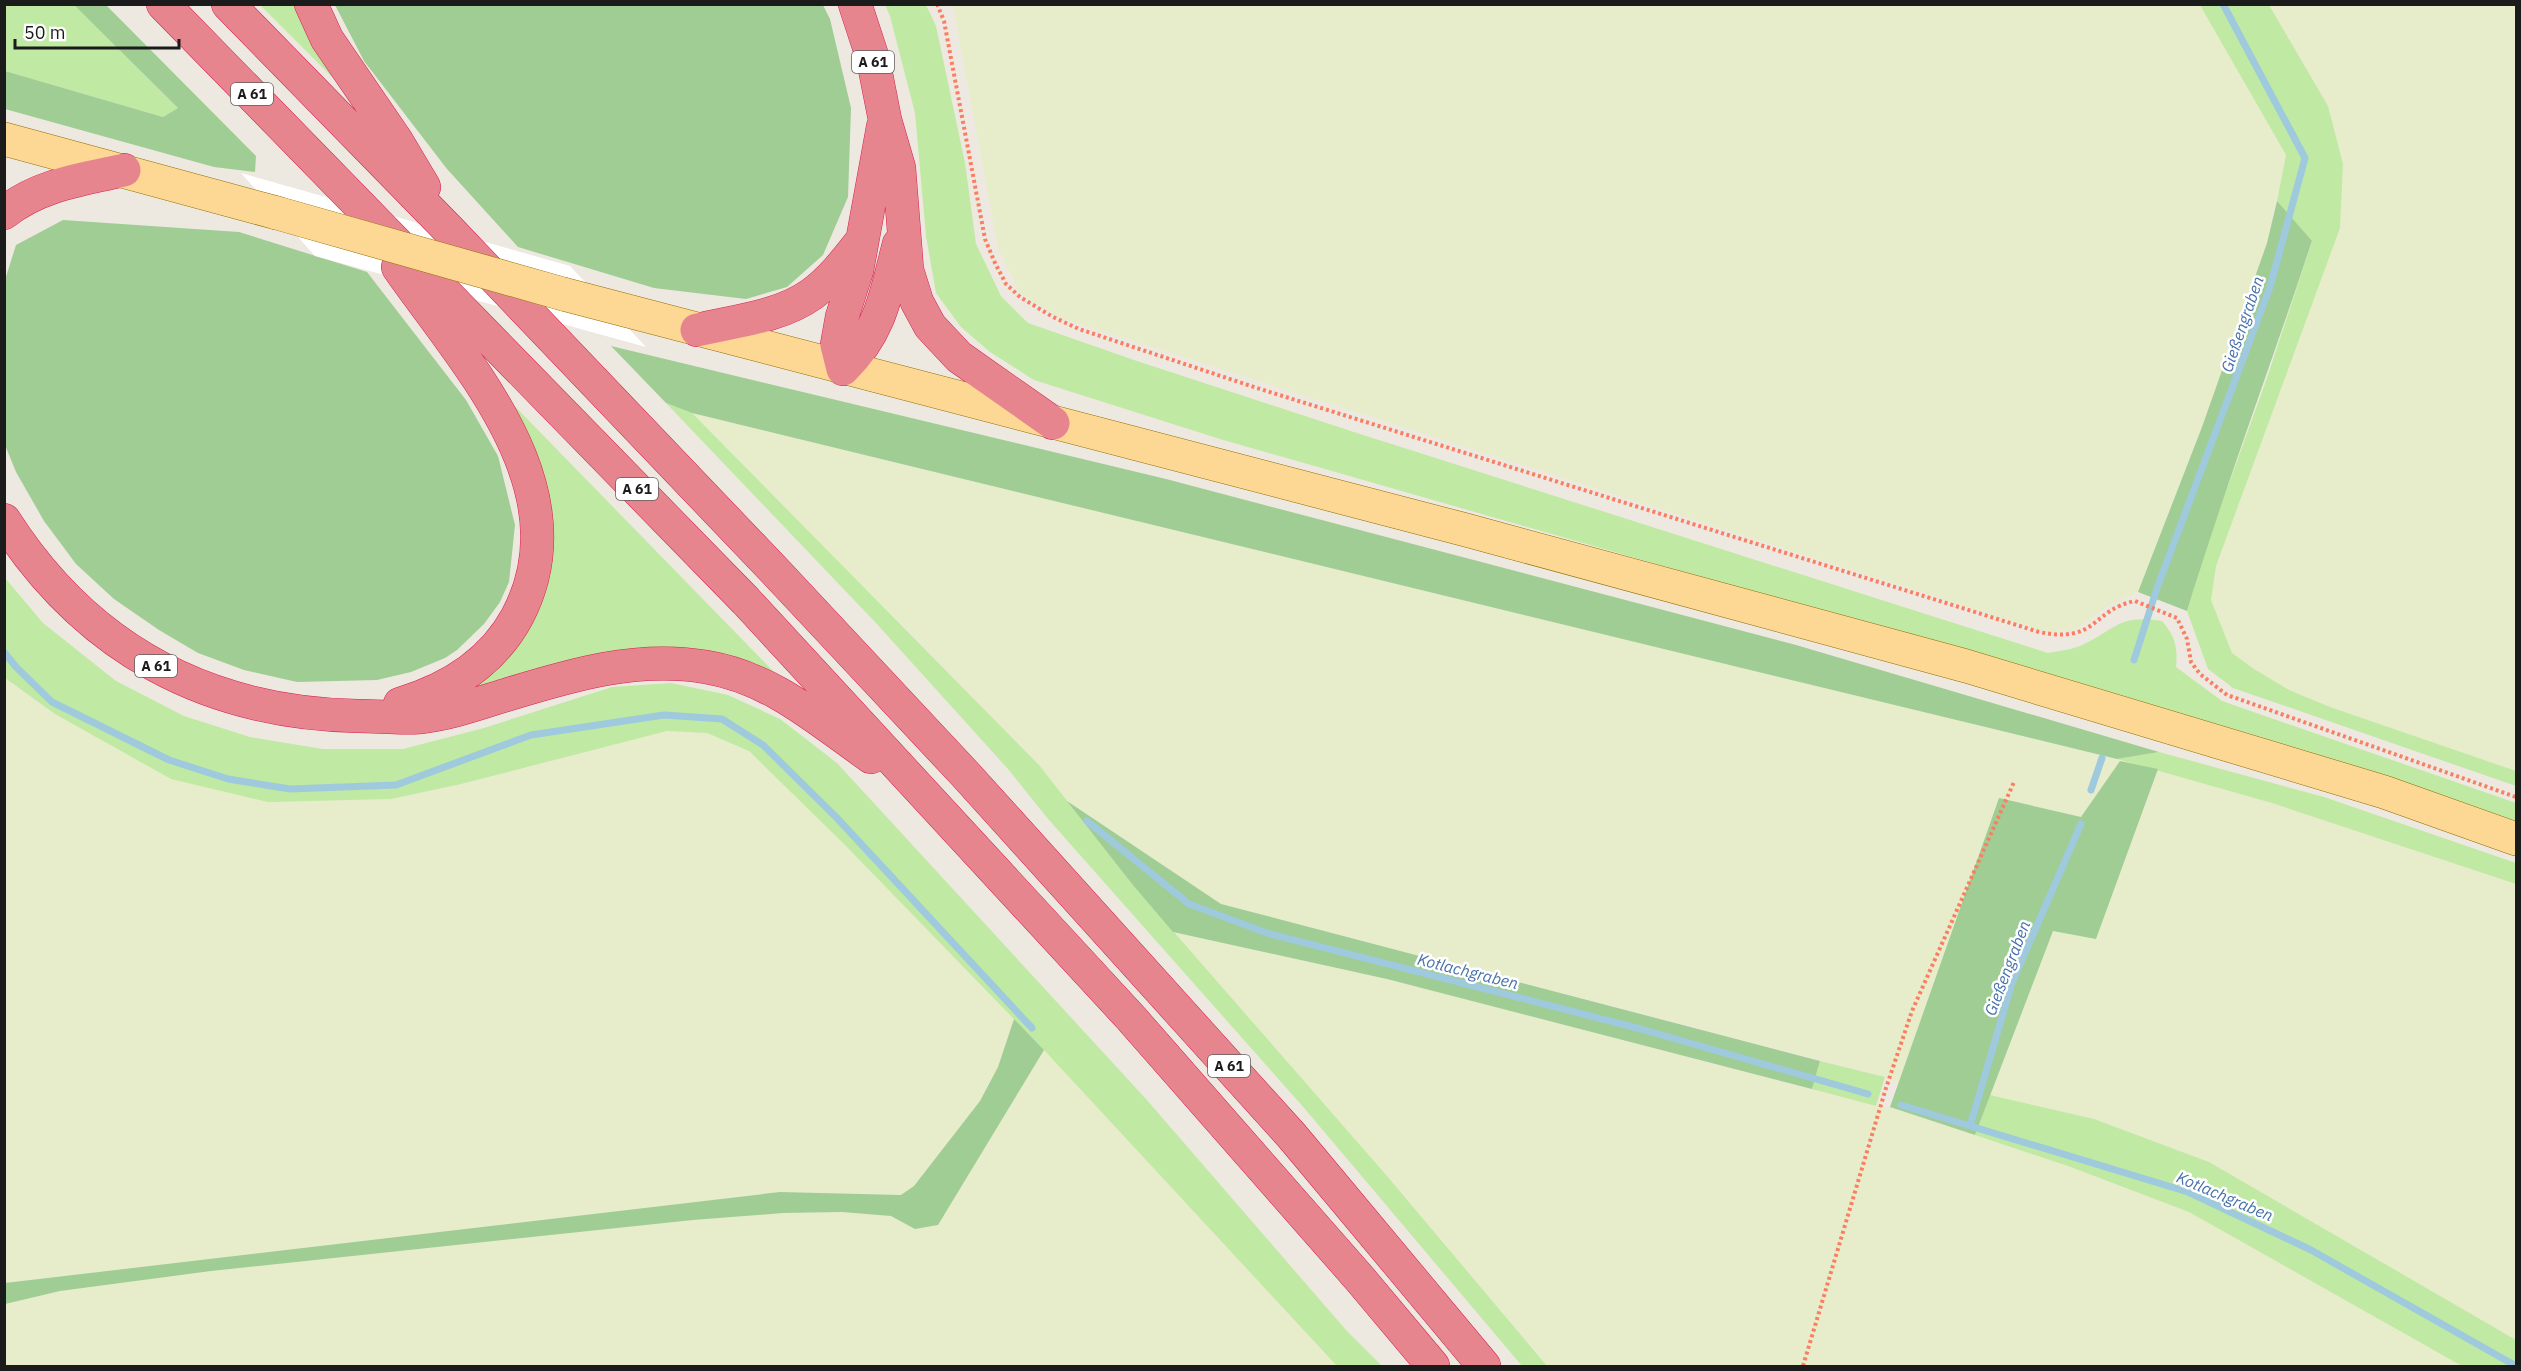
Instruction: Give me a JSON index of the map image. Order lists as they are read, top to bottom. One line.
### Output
{"streets":{"highway":["A 61"]},"water":["Gießengraben","Kotlachgraben"],"scale_bar":"50 m"}
